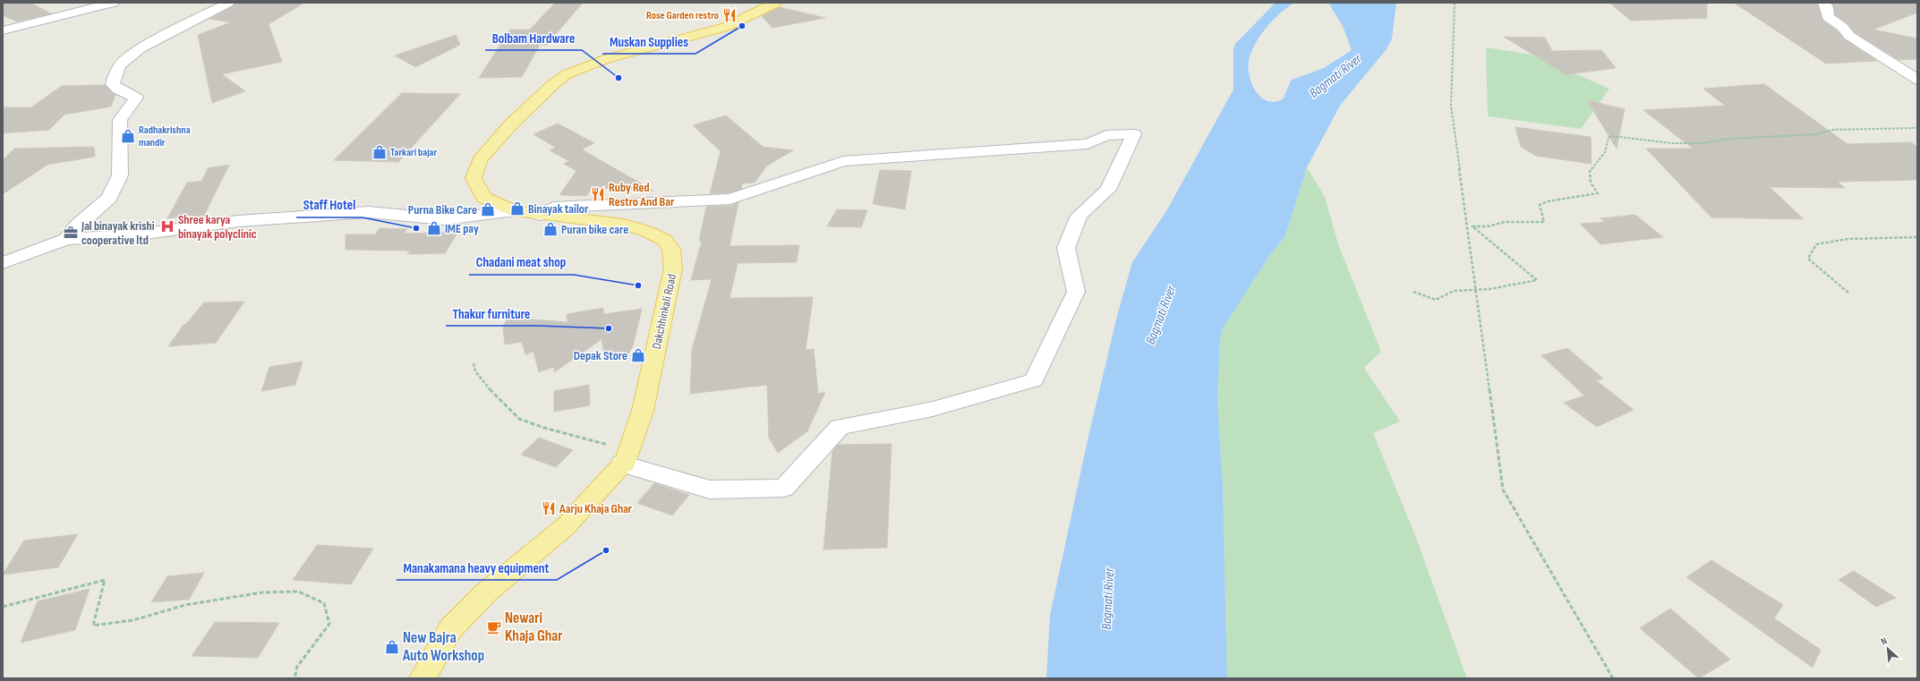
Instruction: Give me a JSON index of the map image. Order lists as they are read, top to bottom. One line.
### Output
{"streets":{"main road":["Dakchhinkali Road"]},"water":["Bagmati River"],"places":{"restaurant":["Rose Garden restro","Ruby Red Restro And Bar","Aarju Khaja Ghar"],"other":["Muskan Supplies","Bolbam Hardware","Staff Hotel","Chadani meat shop","Thakur furniture","Manakamana heavy equipment"],"shop":["Radhakrishna mandir","Tarkari bajar","Binayak tailor","Purna Bike Care","IME pay","Puran bike care","Depak Store","New Bajra Auto Workshop"],"hospital":["Shree karya binayak polyclinic"],"office":["Jal binayak krishi cooperative ltd"],"cafe":["Newari Khaja Ghar"]},"north":"top left"}
